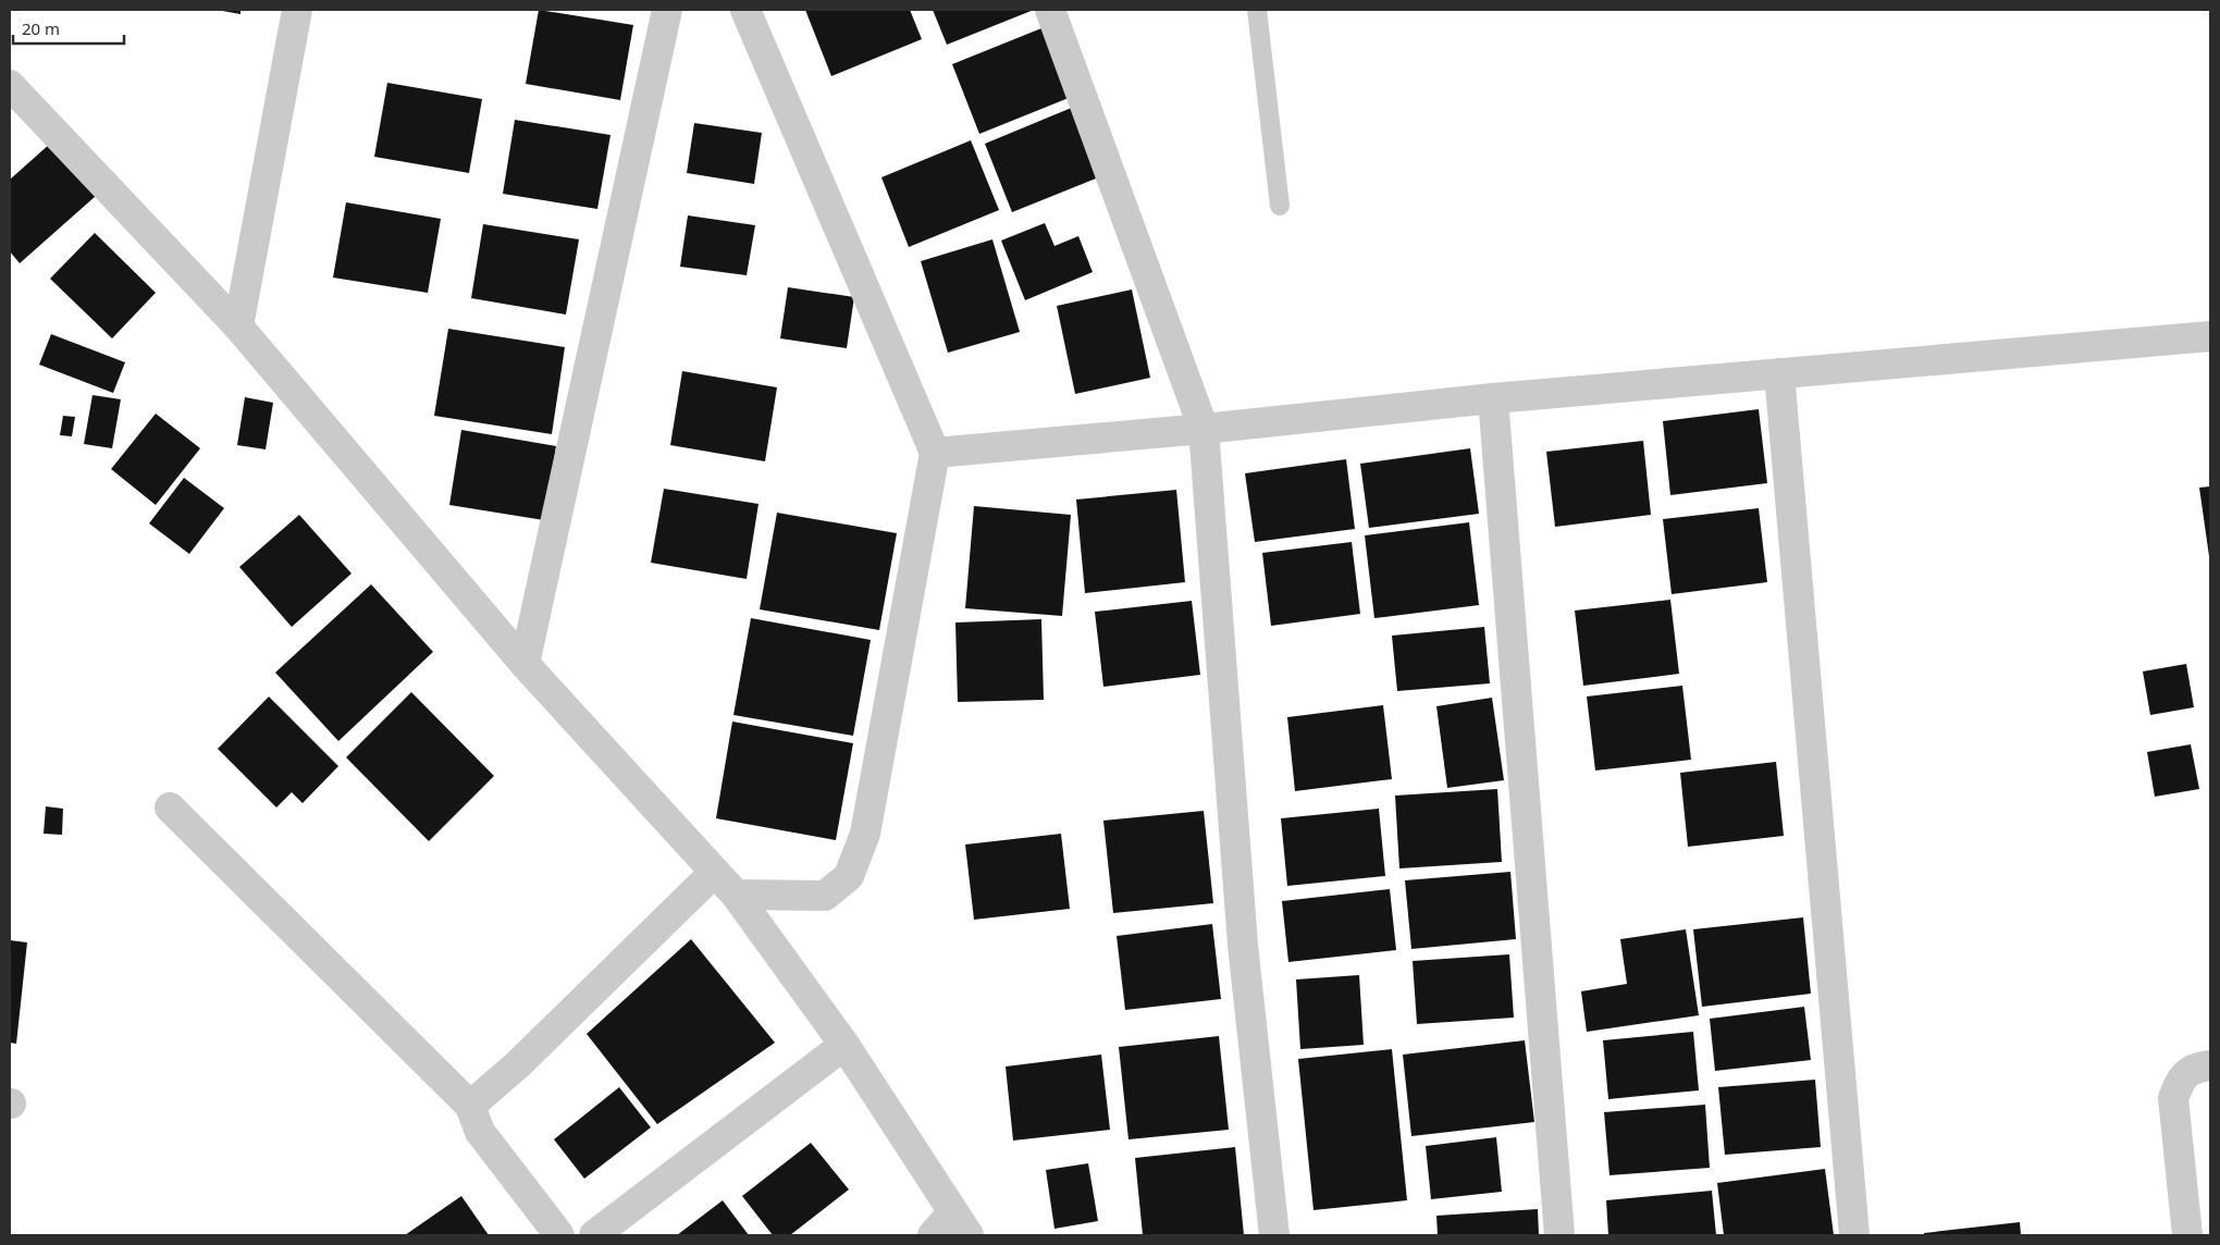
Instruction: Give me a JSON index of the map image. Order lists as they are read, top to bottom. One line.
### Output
{"scale_bar":"20 m"}
